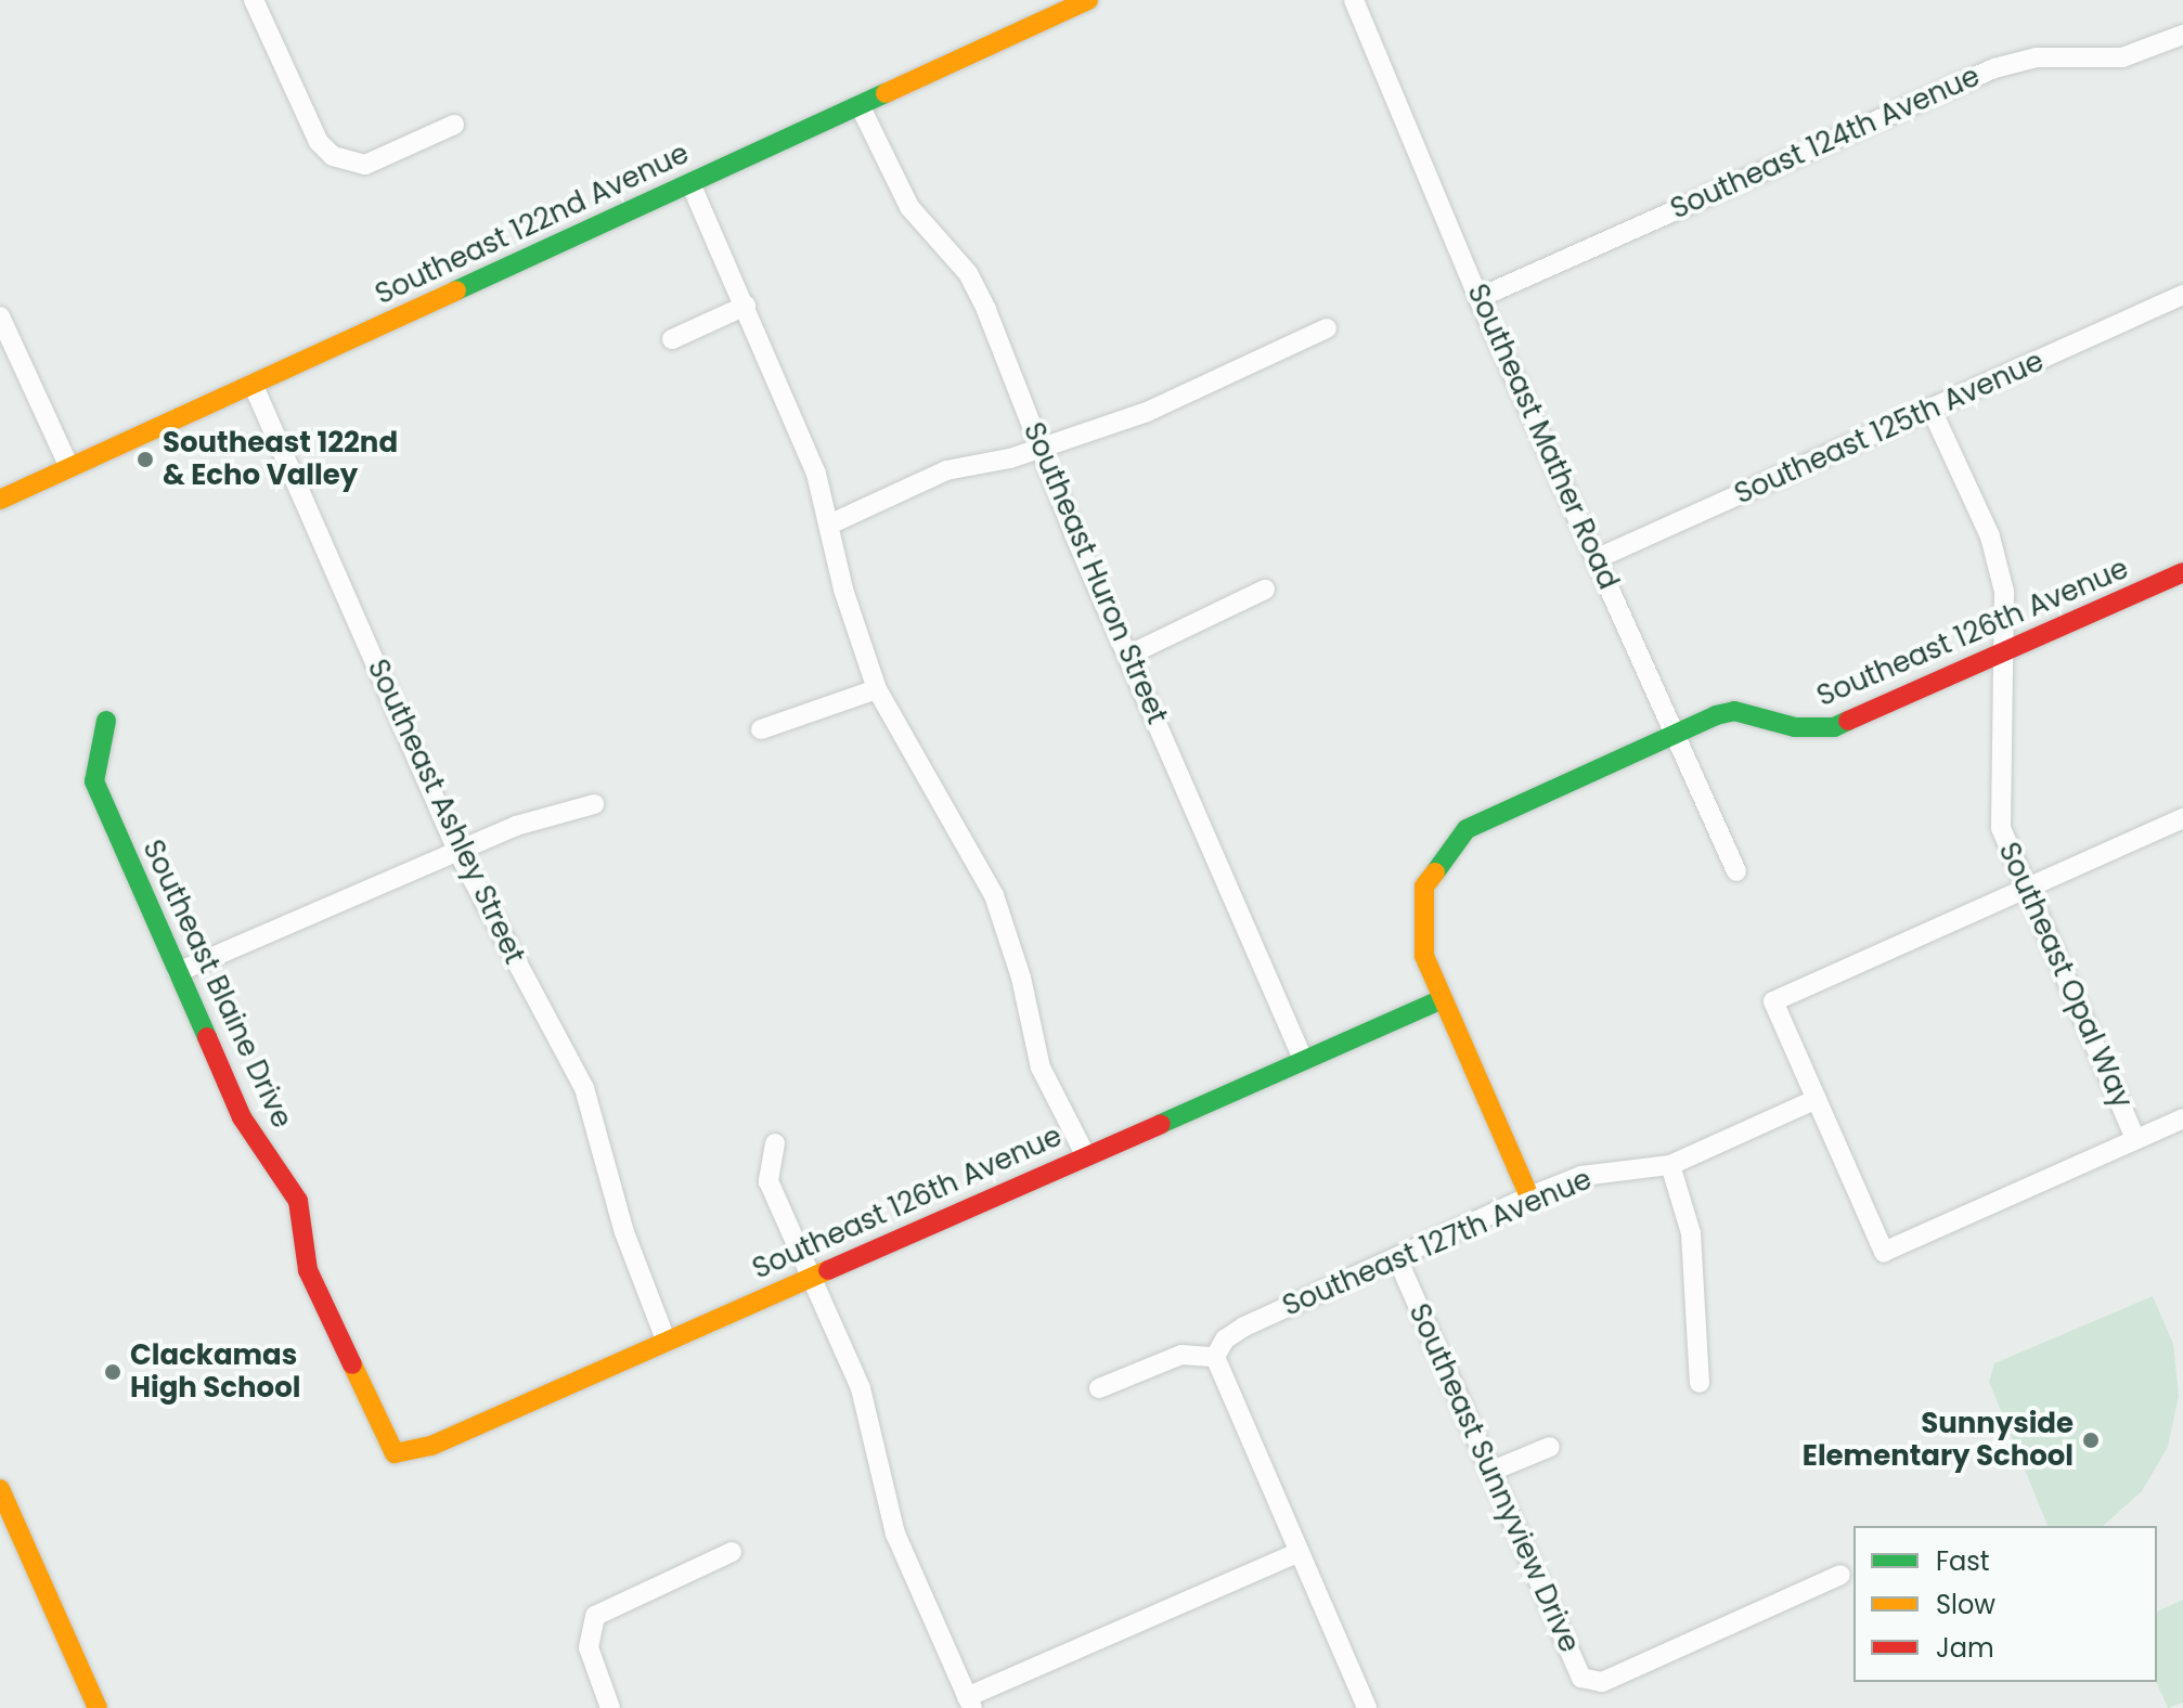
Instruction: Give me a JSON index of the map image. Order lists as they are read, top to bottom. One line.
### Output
{"streets":{"street":["Southeast 124th Avenue","Southeast 122nd Avenue","Southeast 125th Avenue","Southeast Mather Road","Southeast Huron Street","Southeast 126th Avenue","Southeast Ashley Street","Southeast Opal Way","Southeast Blaine Drive","Southeast 127th Avenue","Southeast Sunnyview Drive"]},"crossings":[["Southeast 124th Avenue","Southeast Mather Road"],["Southeast 122nd Avenue","Southeast Huron Street"],["Southeast 122nd Avenue","Southeast Ashley Street"],["Southeast 125th Avenue","Southeast Mather Road"],["Southeast 125th Avenue","Southeast Opal Way"],["Southeast Mather Road","Southeast 126th Avenue"],["Southeast Huron Street","Southeast 126th Avenue"],["Southeast 126th Avenue","Southeast Ashley Street"],["Southeast 126th Avenue","Southeast Opal Way"],["Southeast 126th Avenue","Southeast Blaine Drive"],["Southeast 126th Avenue","Southeast 127th Avenue"],["Southeast 127th Avenue","Southeast Sunnyview Drive"]],"places":["Southeast 122nd & Echo Valley","Clackamas High School","Sunnyside Elementary School"],"legend":["Fast","Slow","Jam"]}
